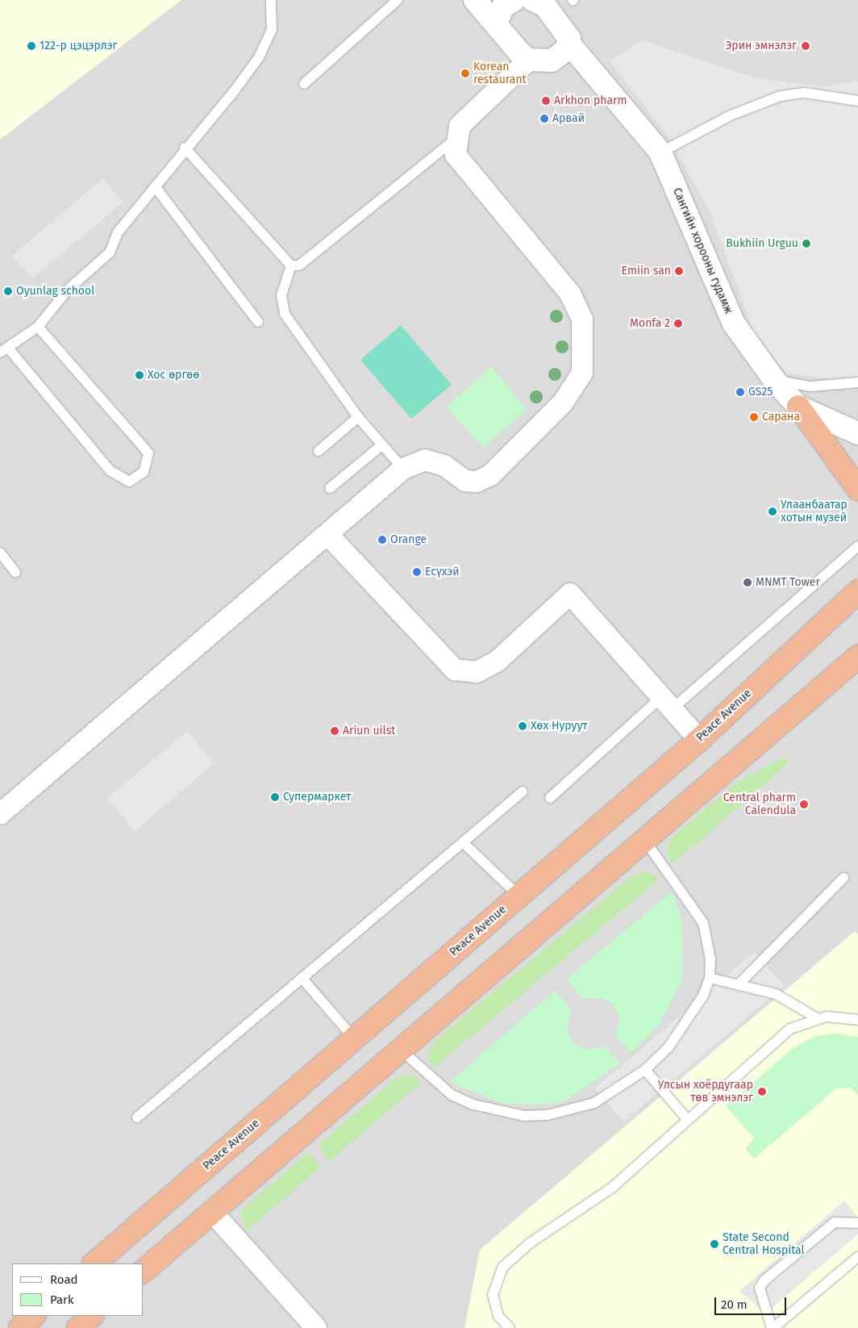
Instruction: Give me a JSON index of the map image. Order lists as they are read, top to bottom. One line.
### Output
{"streets":{"highway":["Peace Avenue"],"street":["Сангийн хорооны гудамж"]},"places":["122-р цэцэрлэг","Эрин эмнэлэг","Korean restaurant","Arkhon pharm","Арвай","Bukhiin Urguu","Emiin san","Oyunlag school","Monfa 2","Хос өргөө","GS25","Сарана","Улаанбаатар хотын музей","Orange","Есүхэй","MNMT Tower","Хөх Нуруут","Ariun uilst","Супермаркет","Central pharm Calendula","Улсын хоёрдугаар төв эмнэлэг","State Second Central Hospital"],"legend":["Road","Park"],"scale_bar":"20 m"}
